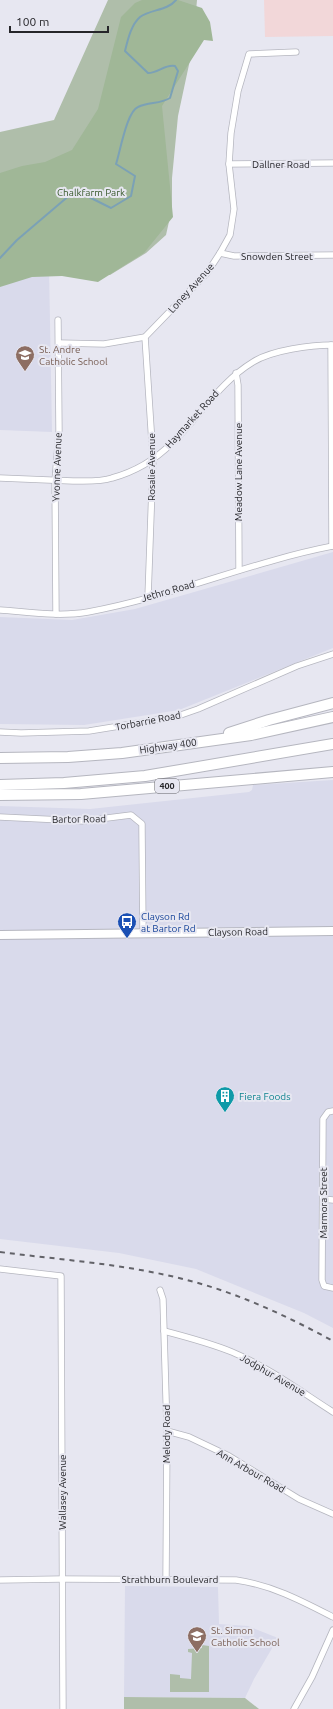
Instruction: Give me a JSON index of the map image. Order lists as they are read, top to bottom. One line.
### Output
{"streets":{"highway":["Highway 400","400"],"street":["Dallner Road","Snowden Street","Loney Avenue","Haymarket Road","Yvonne Avenue","Rosalie Avenue","Meadow Lane Avenue","Jethro Road","Torbarrie Road","Bartor Road","Clayson Road","Marmora Street","Jodphur Avenue","Melody Road","Ann Arbour Road","Wallasey Avenue","Strathburn Boulevard"]},"crossings":[["Dallner Road","Loney Avenue"],["Snowden Street","Loney Avenue"],["Loney Avenue","Rosalie Avenue"],["Haymarket Road","Yvonne Avenue"],["Haymarket Road","Rosalie Avenue"],["Haymarket Road","Meadow Lane Avenue"],["Yvonne Avenue","Jethro Road"],["Rosalie Avenue","Jethro Road"],["Meadow Lane Avenue","Jethro Road"],["Bartor Road","Clayson Road"],["Jodphur Avenue","Melody Road"],["Melody Road","Ann Arbour Road"],["Melody Road","Strathburn Boulevard"],["Wallasey Avenue","Strathburn Boulevard"]],"parks":["Chalkfarm Park"],"places":{"school or university":["St. Andre Catholic School","St. Simon Catholic School"],"bus stop":["Clayson Rd at Bartor Rd"],"building":["Fiera Foods"]},"scale_bar":"100 m"}
